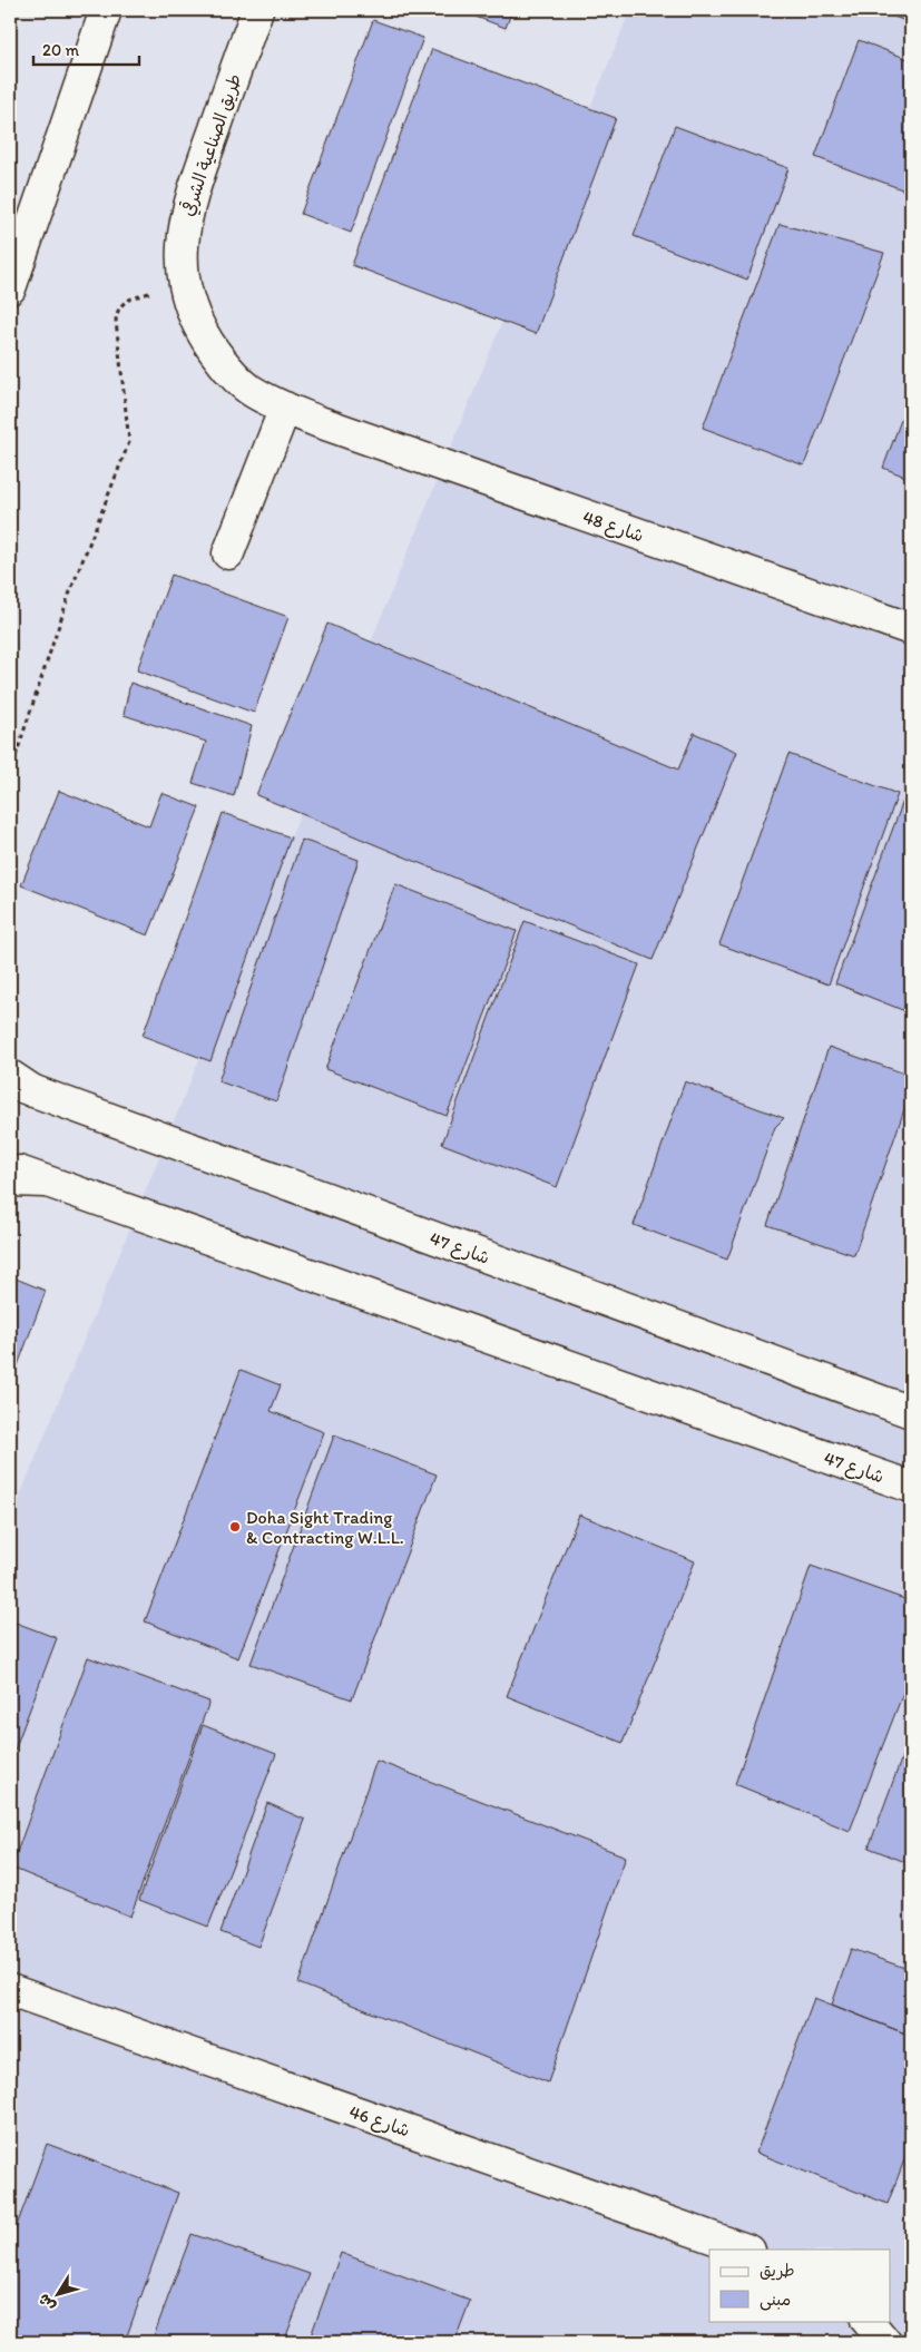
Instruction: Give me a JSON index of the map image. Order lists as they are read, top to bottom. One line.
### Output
{"streets":{"street":["طريق الصناعية الشرقي","شارع 48","شارع 47","شارع 46"]},"crossings":[["طريق الصناعية الشرقي","شارع 48"]],"places":["Doha Sight Trading & Contracting W.L.L."],"legend":["طريق","مبنى"],"scale_bar":"20 m","north":"bottom left"}
